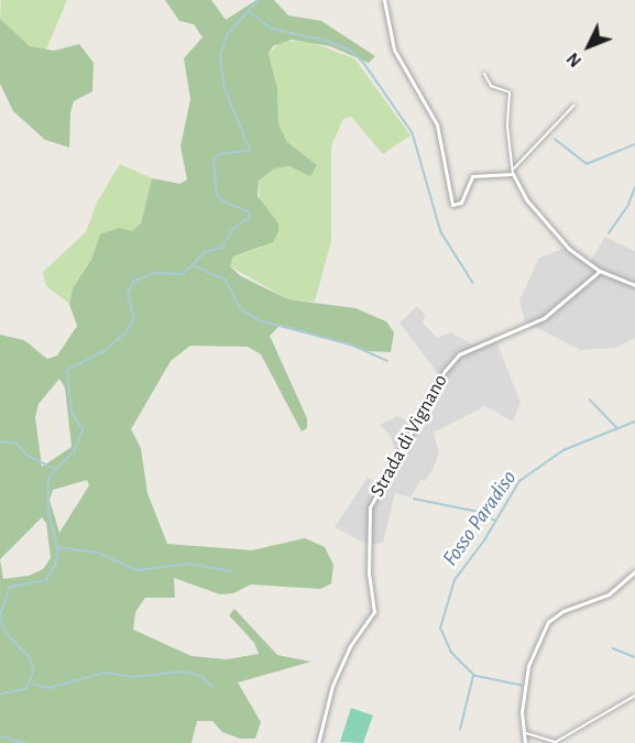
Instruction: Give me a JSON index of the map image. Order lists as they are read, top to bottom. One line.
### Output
{"streets":{"street":["Strada di Vignano"]},"water":["Fosso Paradiso"],"north":"bottom left"}
